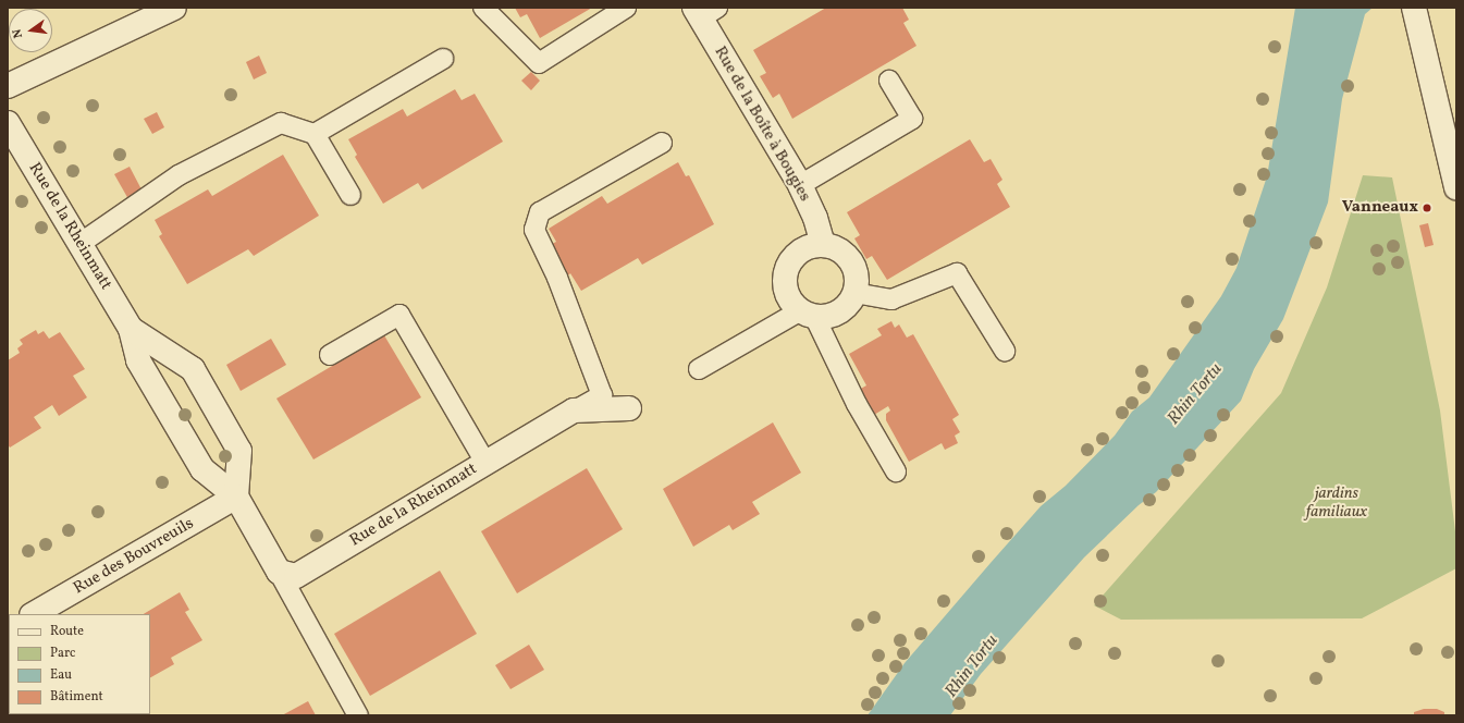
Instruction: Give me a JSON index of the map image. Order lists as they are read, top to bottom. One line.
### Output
{"streets":{"street":["Rue de la Boîte à Bougies","Rue de la Rheinmatt","Rue des Bouvreuils"]},"crossings":[["Rue de la Rheinmatt","Rue des Bouvreuils"]],"water":["Rhin Tortu"],"parks":["jardins familiaux"],"places":["Vanneaux"],"legend":["Route","Parc","Eau","Bâtiment"],"north":"left"}
